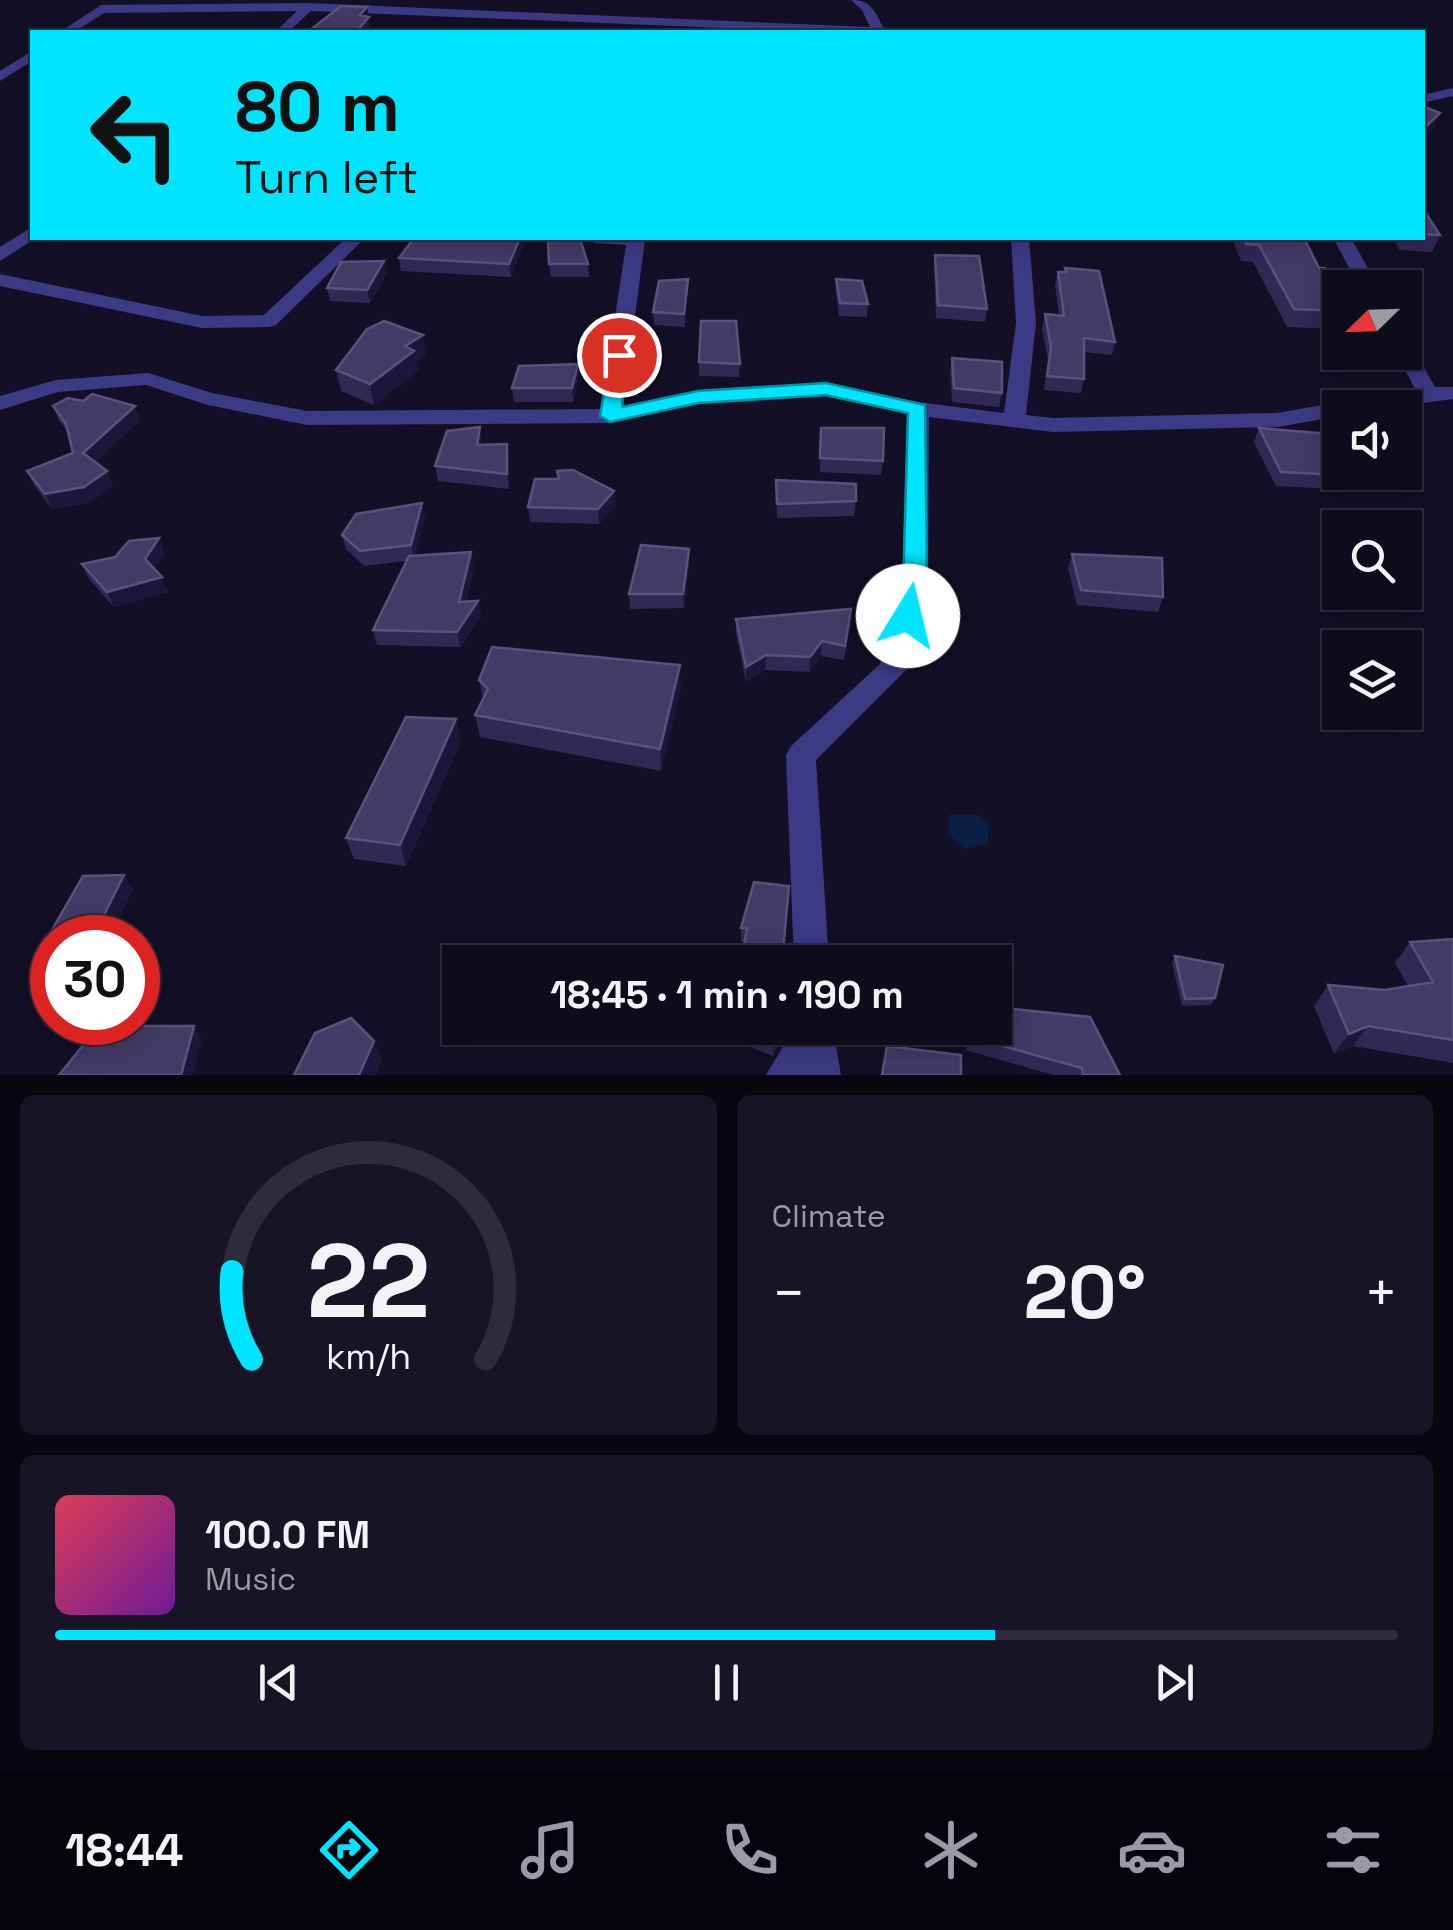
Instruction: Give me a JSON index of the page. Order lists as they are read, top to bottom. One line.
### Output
{"north":"bottom left","page":{"turn":["80 m","Turn left"],"limit":"30","trip":"18:45 · 1 min · 190 m","tile":"Climate","heat":["−","20°","+"],"song":["100.0 FM","Music"],"tabs":"18:44","gauge":["22","km/h"]}}
